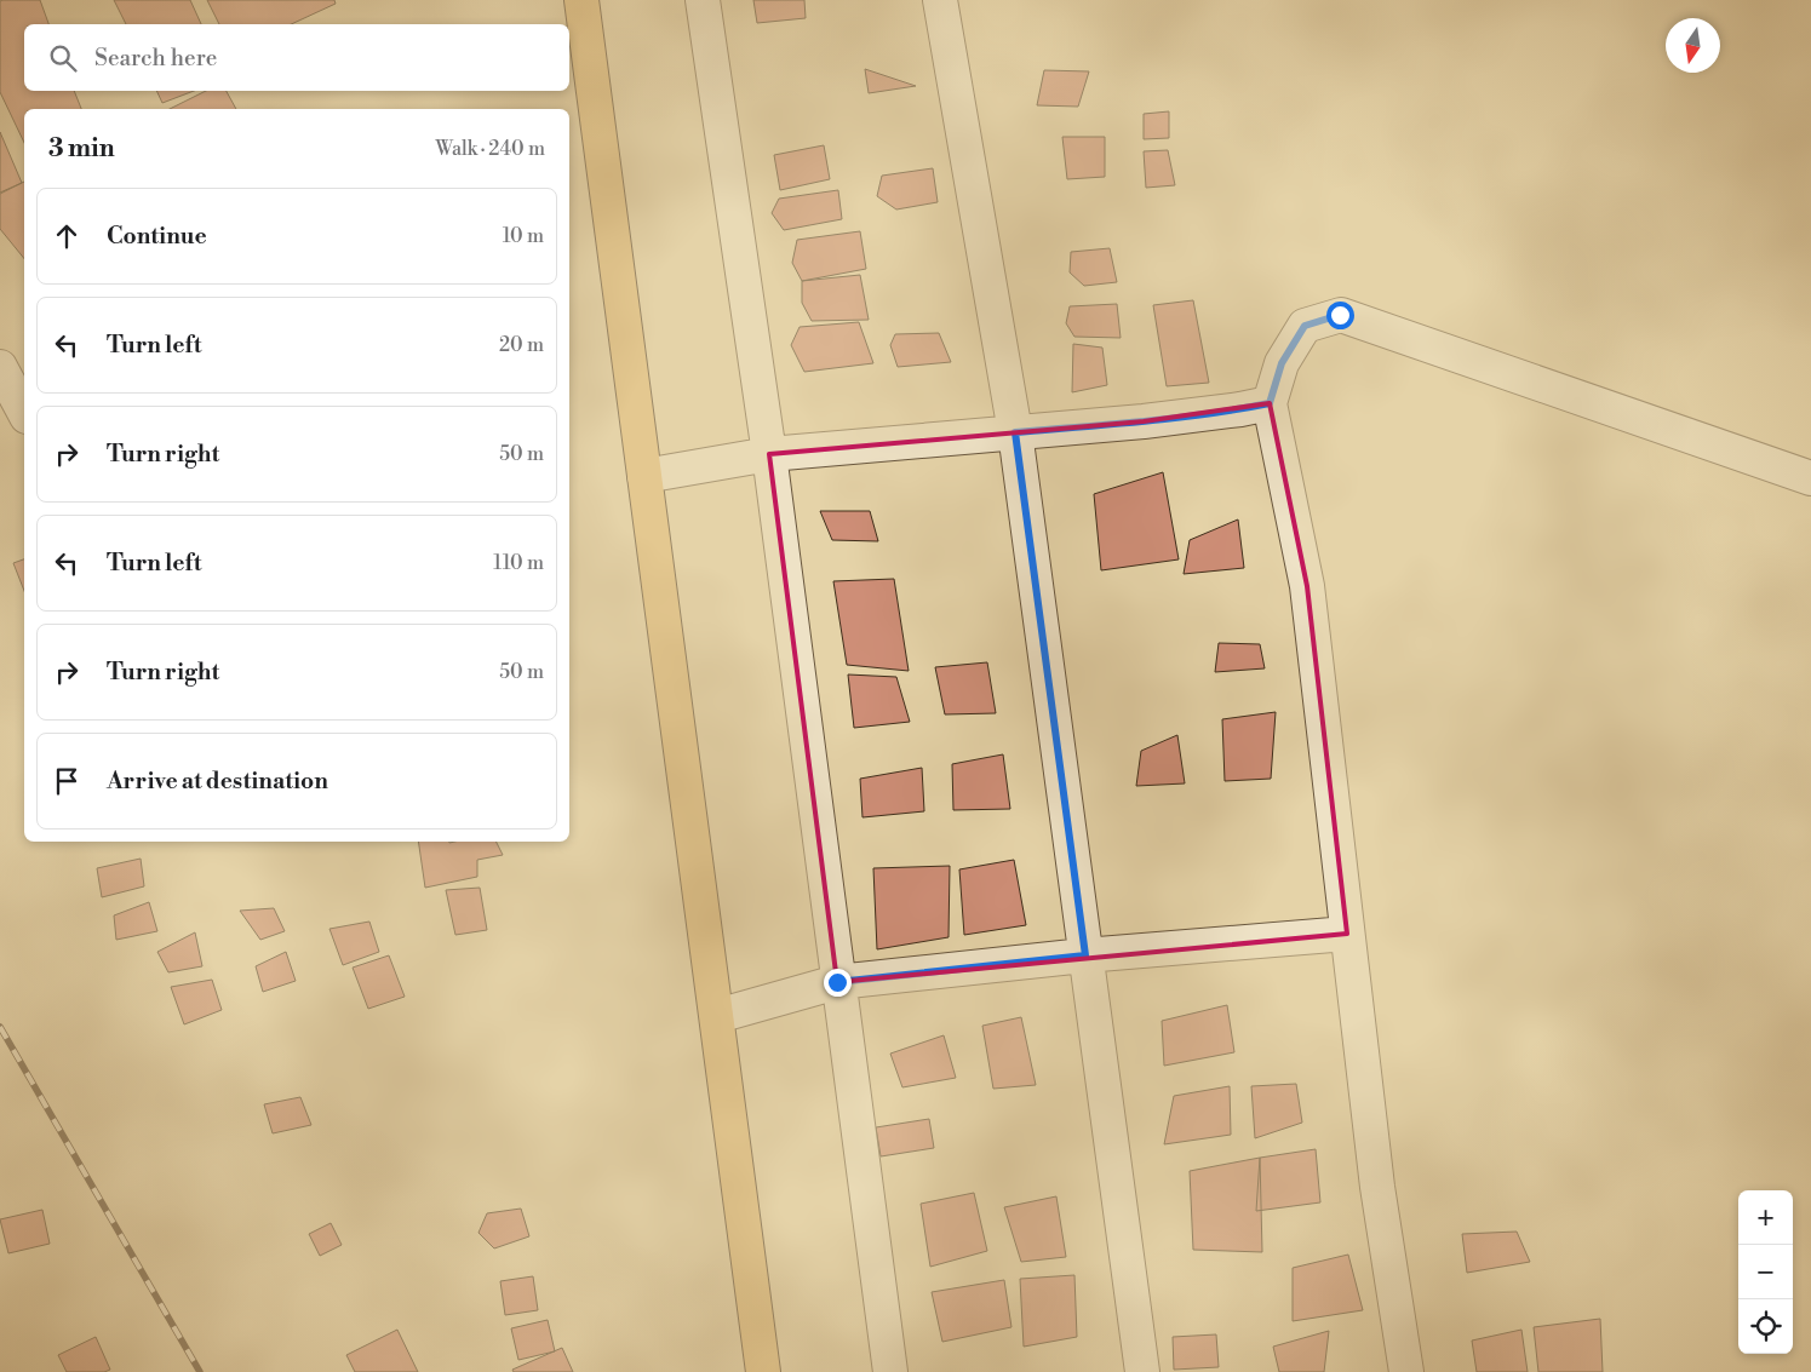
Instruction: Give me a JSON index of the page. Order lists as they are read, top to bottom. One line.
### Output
{"north":"bottom","page":{"search":"Search here","heading":["3 min","Walk · 240 m"],"list":[["Continue","10 m"],["Turn left","20 m"],["Turn right","50 m"],["Turn left","110 m"],["Turn right","50 m"],"Arrive at destination"],"map_buttons":["+","−"]}}
